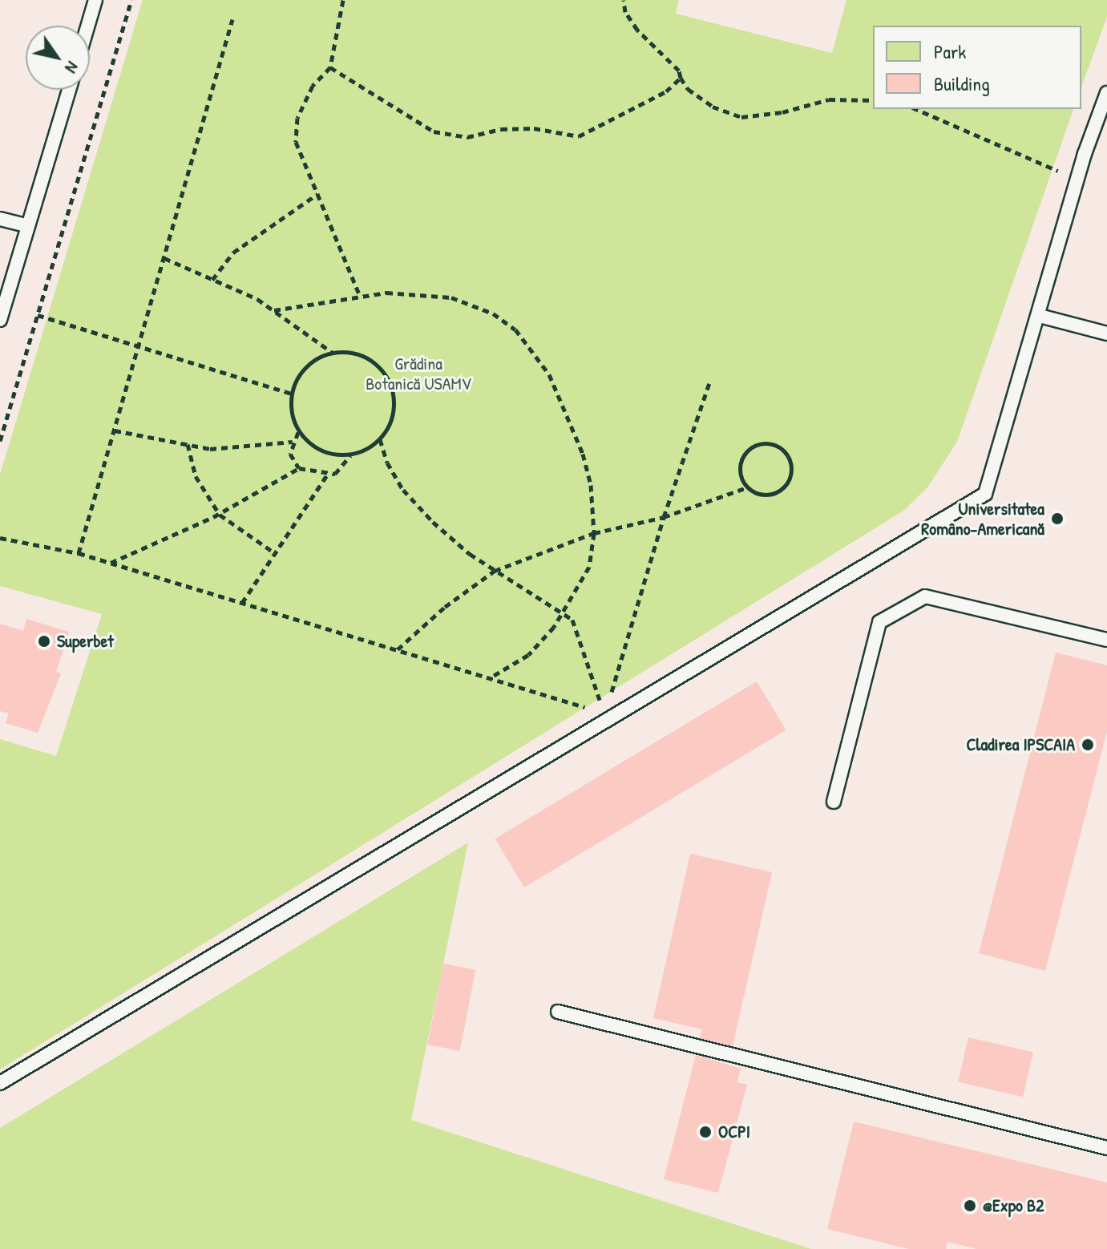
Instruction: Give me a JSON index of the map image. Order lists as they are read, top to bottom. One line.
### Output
{"parks":["Grădina Botanică USAMV"],"places":["Universitatea Româno-Americană","Superbet","Cladirea IPSCAIA","OCPI","@Expo B2"],"legend":["Park","Building"],"north":"bottom right"}
